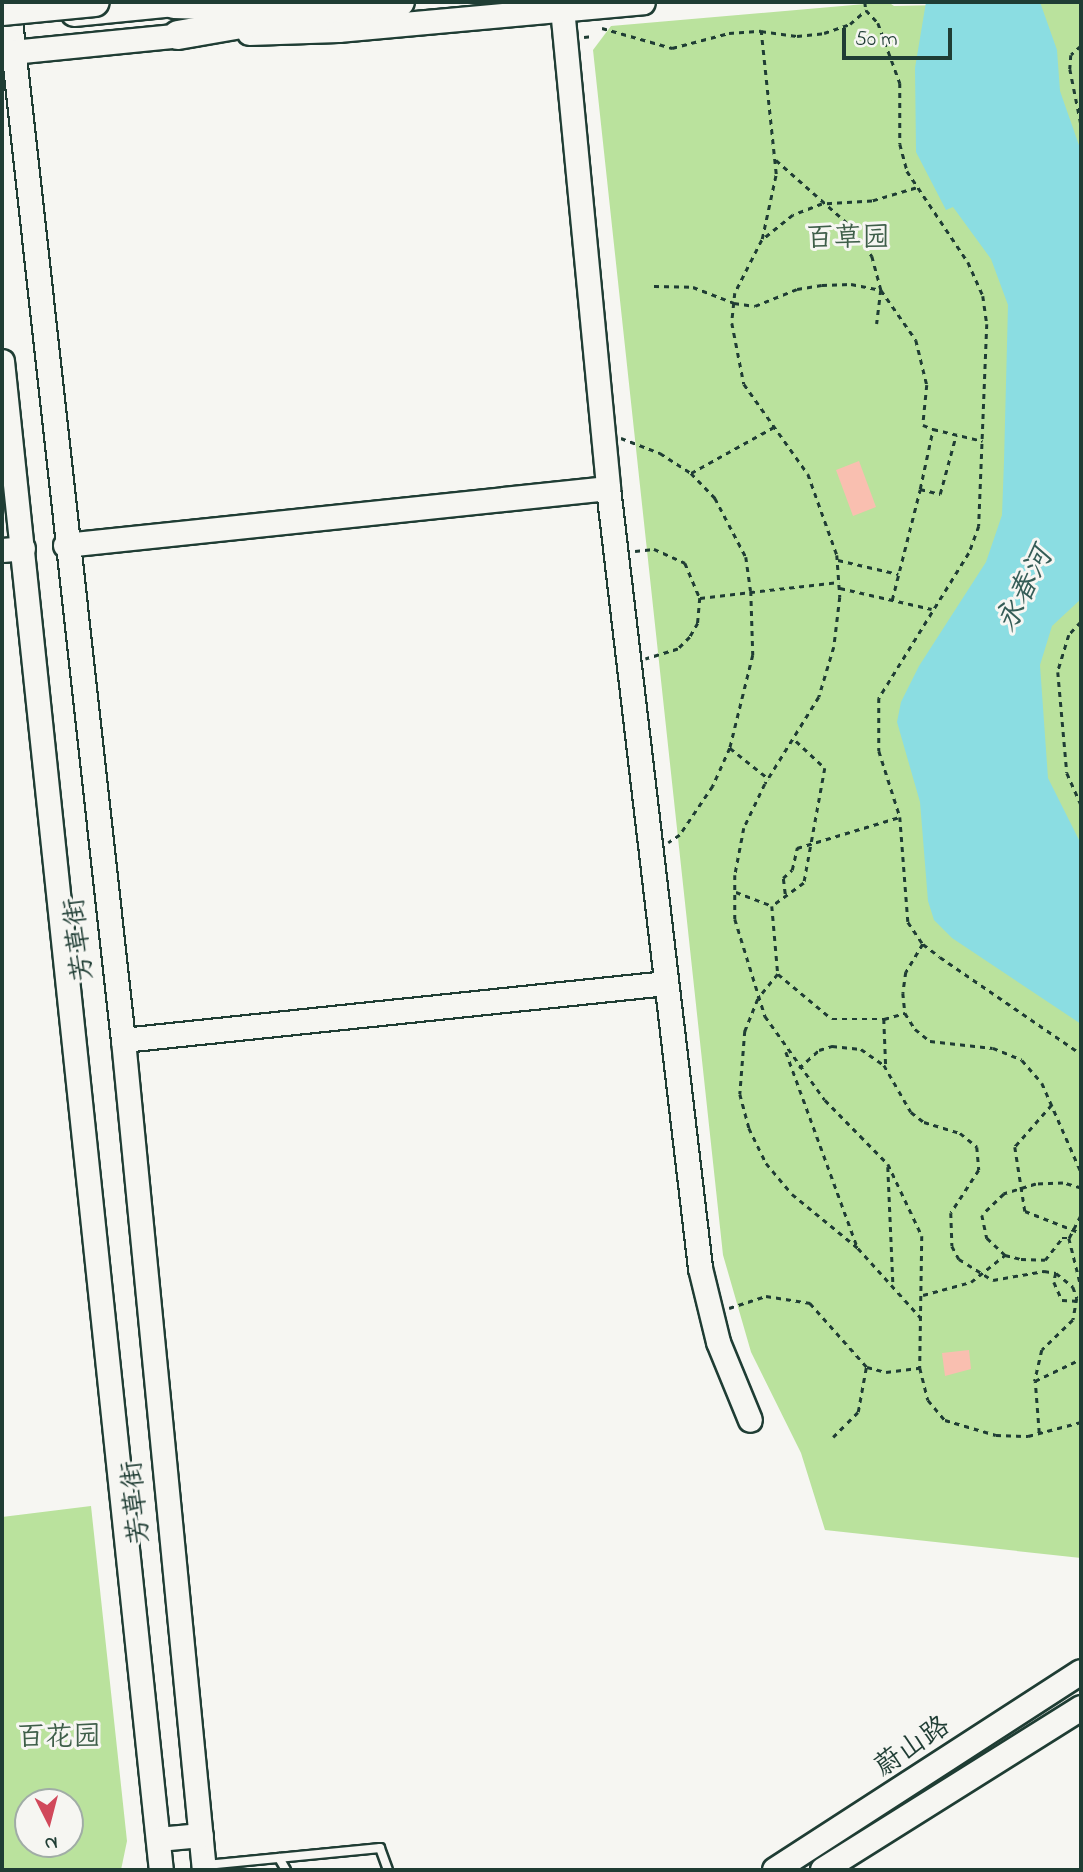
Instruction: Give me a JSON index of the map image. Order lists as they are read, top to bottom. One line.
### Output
{"streets":{"main road":["芳草街","蔚山路"]},"water":["永春河"],"parks":["百草园","百花园"],"scale_bar":"50 m","north":"bottom"}
